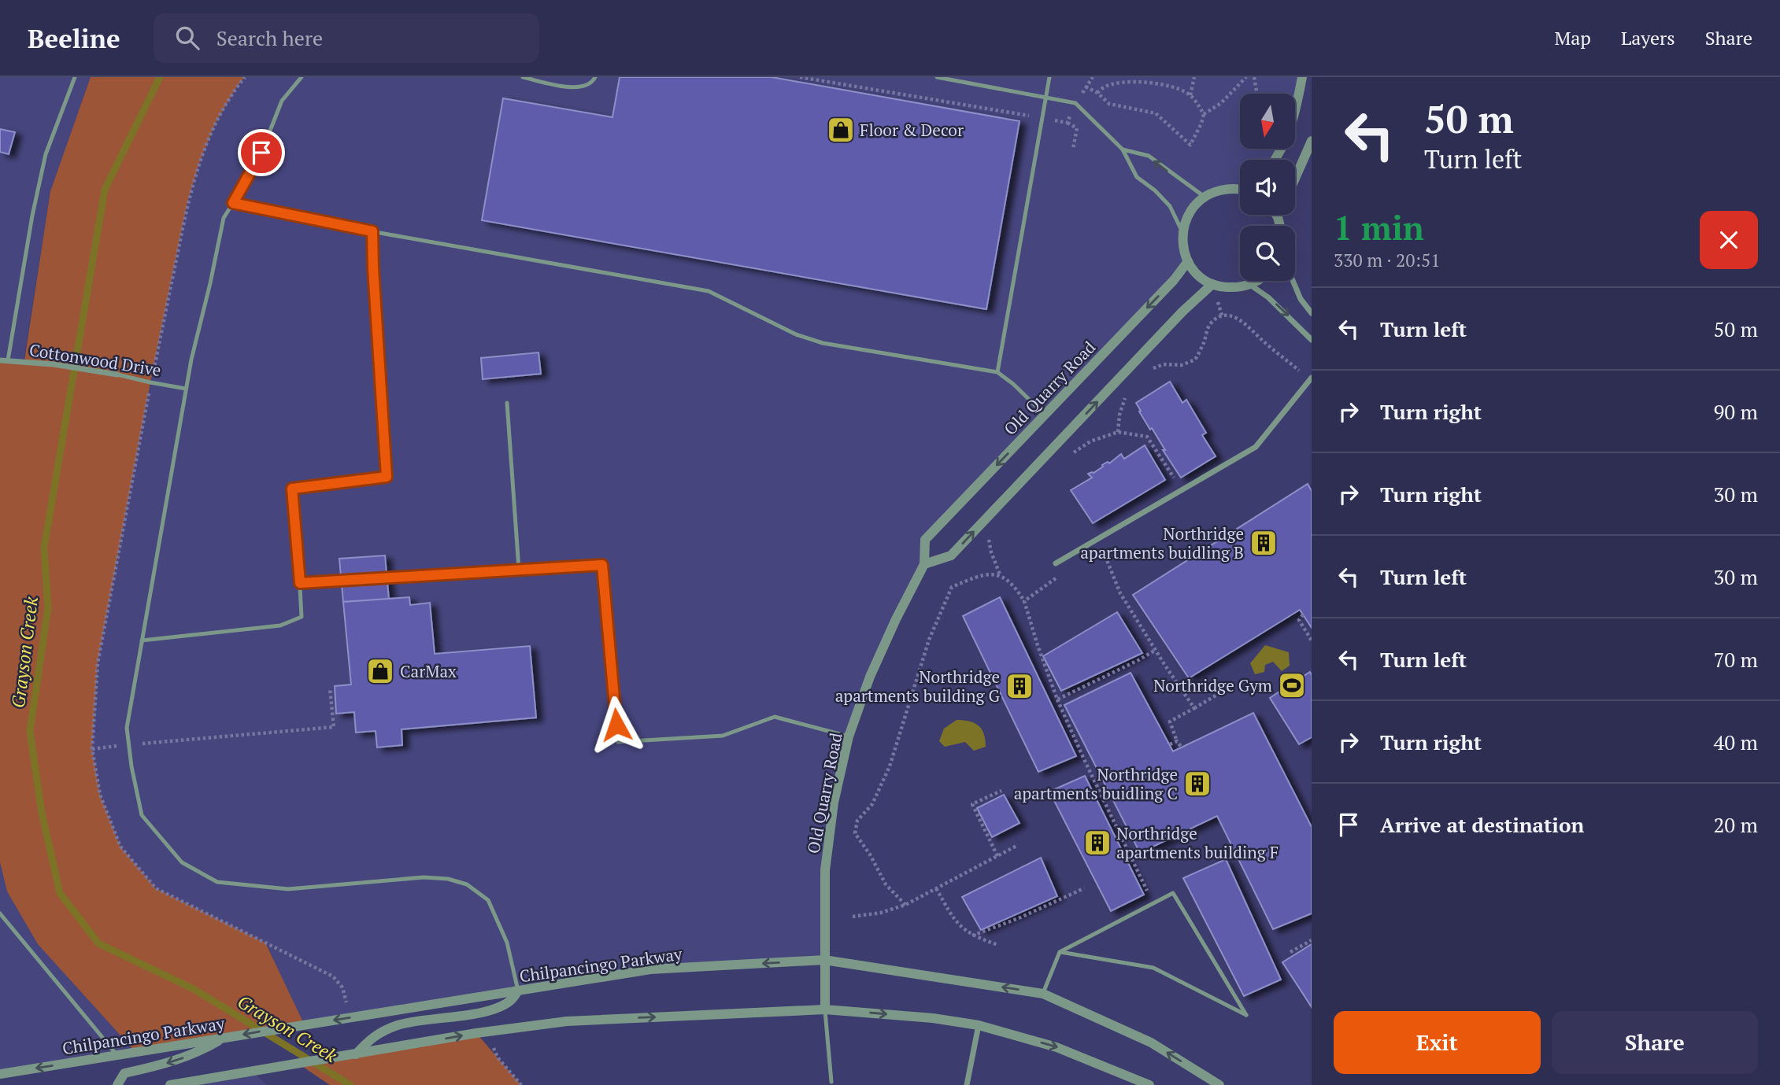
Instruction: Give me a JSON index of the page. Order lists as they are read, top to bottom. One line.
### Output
{"streets":{"street":["Cottonwood Drive","Old Quarry Road","Chilpancingo Parkway"]},"crossings":[["Old Quarry Road","Chilpancingo Parkway"]],"water":["Grayson Creek"],"places":{"shop":["Floor & Decor","CarMax"],"building":["Northridge apartments buidling B","Northridge apartments building G","Northridge apartments buidling C","Northridge apartments building F"],"sports":["Northridge Gym"]},"north":"bottom","page":{"header":"Beeline","search":"Search here","nav":["Map","Layers","Share"],"turn":["50 m","Turn left"],"heading":["1 min","330 m · 20:51"],"list":[{"name":"Turn left","value":"50 m"},{"name":"Turn right","value":"90 m"},{"name":"Turn right","value":"30 m"},{"name":"Turn left","value":"30 m"},{"name":"Turn left","value":"70 m"},{"name":"Turn right","value":"40 m"},{"name":"Arrive at destination","value":"20 m"}],"buttons":["Exit","Share"]}}
